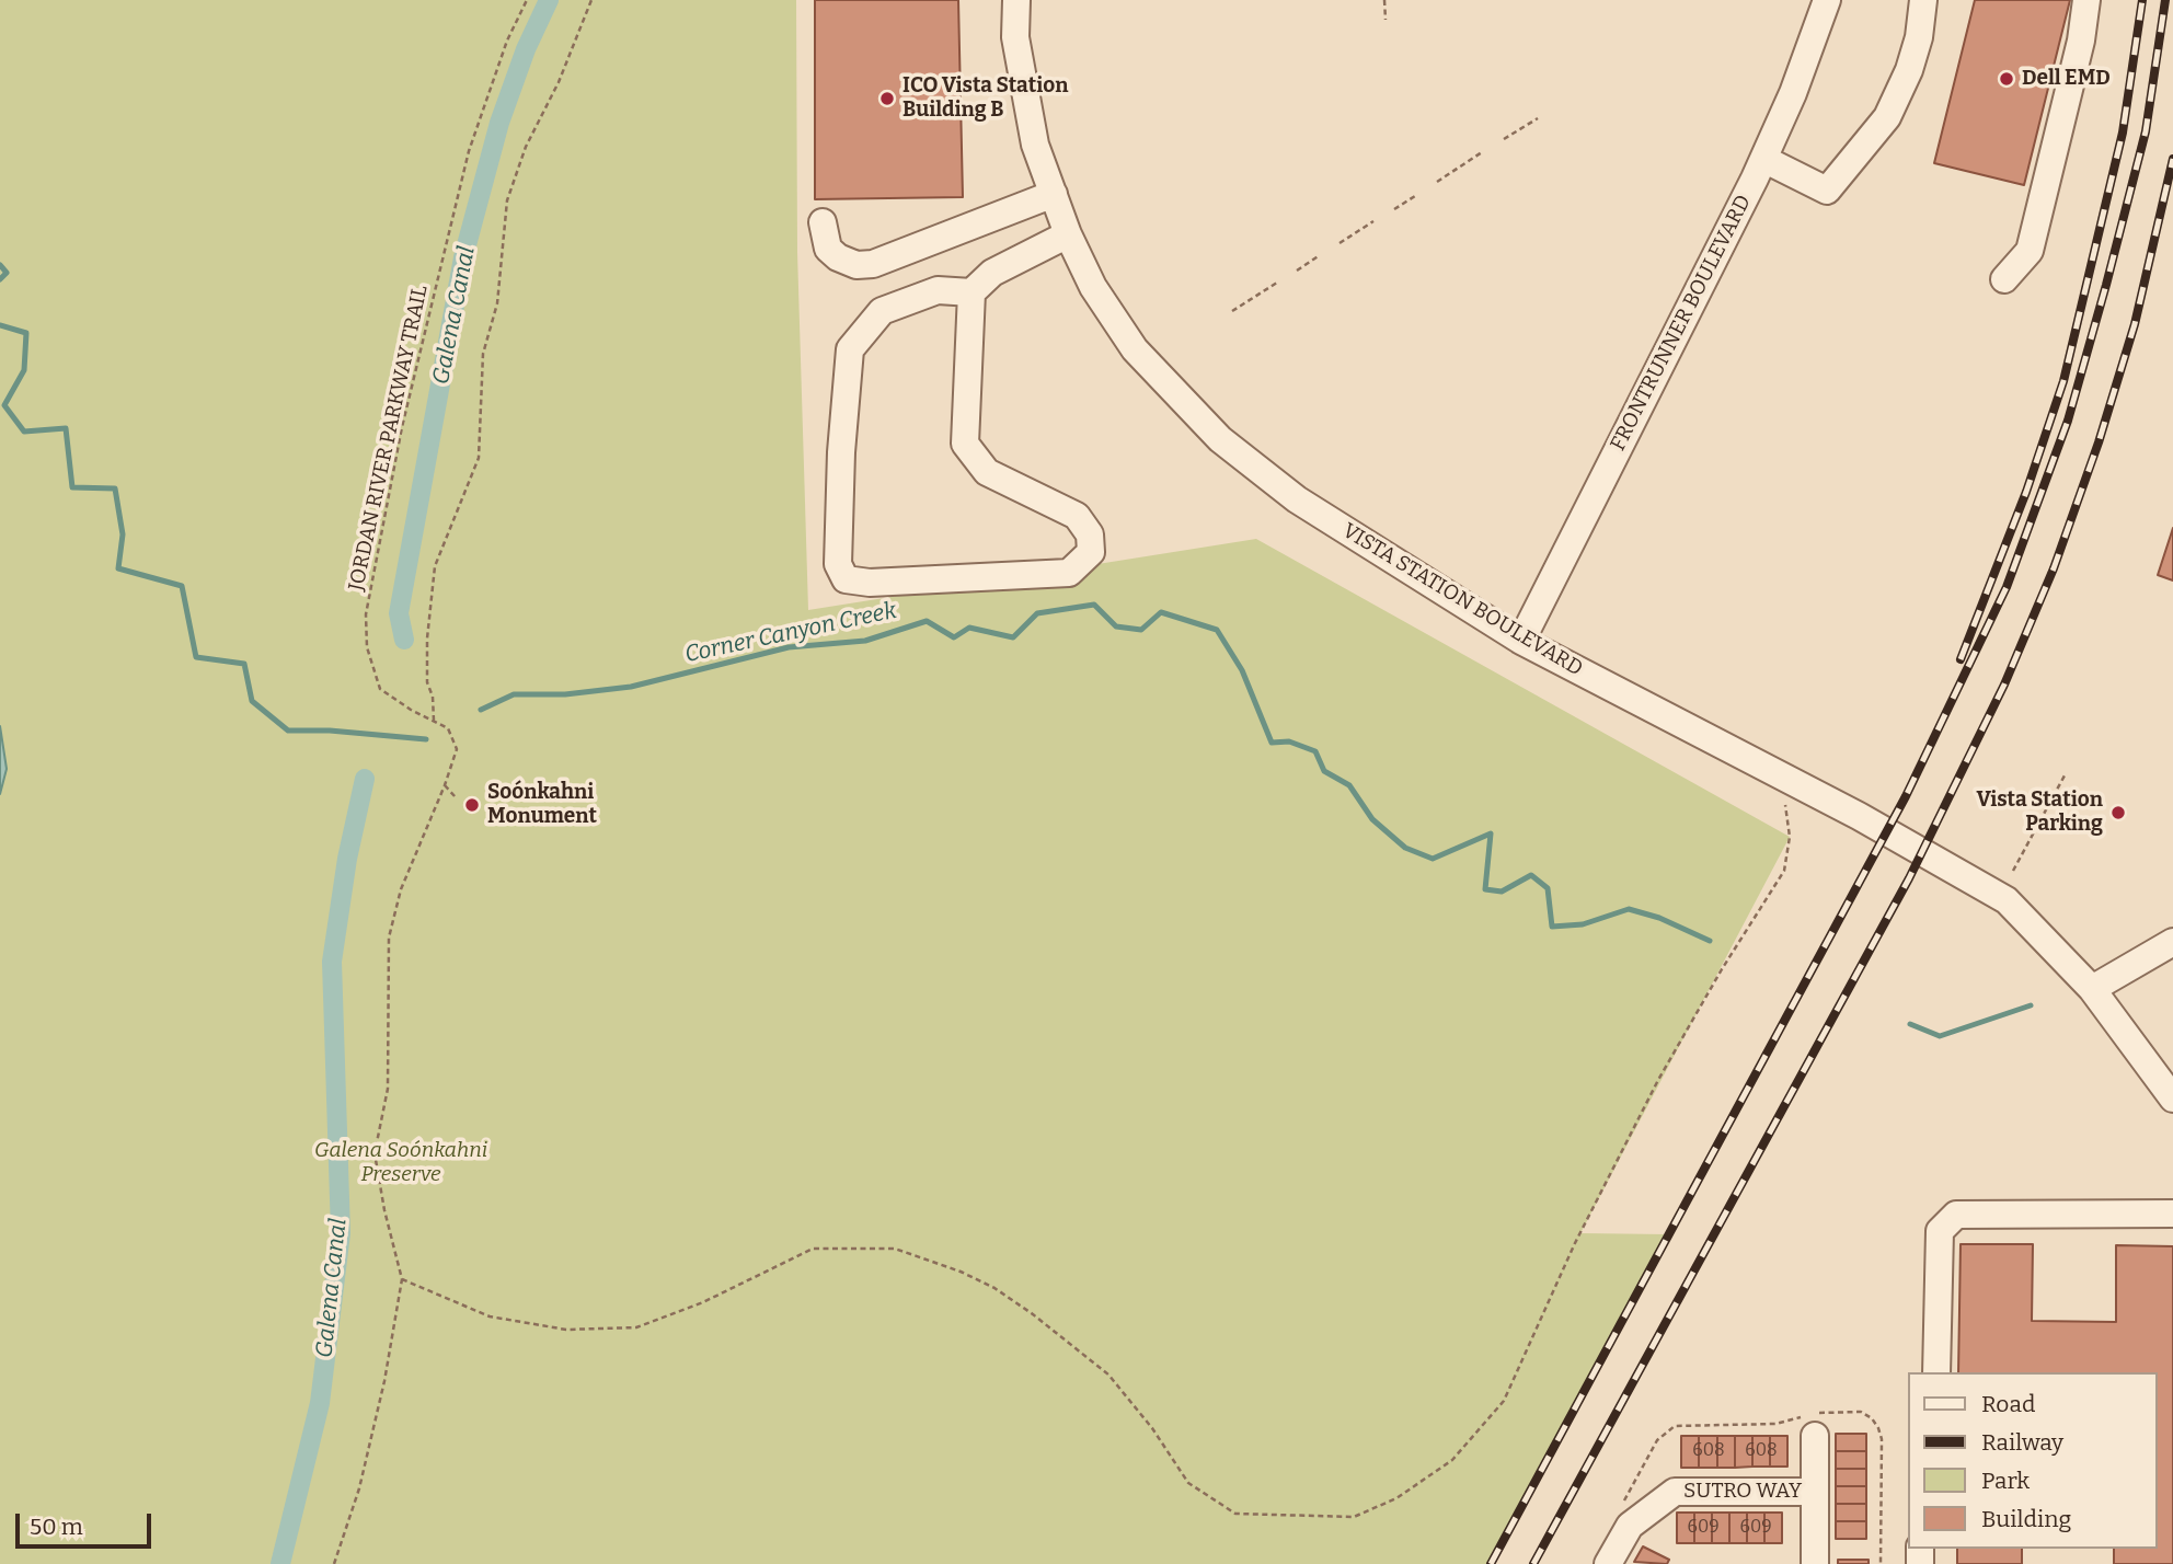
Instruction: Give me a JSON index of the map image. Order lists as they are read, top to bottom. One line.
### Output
{"streets":{"street":["FRONTRUNNER BOULEVARD","VISTA STATION BOULEVARD","SUTRO WAY"],"path":["JORDAN RIVER PARKWAY TRAIL"]},"crossings":[["FRONTRUNNER BOULEVARD","VISTA STATION BOULEVARD"]],"water":["Galena Canal","Corner Canyon Creek"],"parks":["Galena Soónkahni Preserve"],"places":["Dell EMD","ICO Vista Station Building B","Soónkahni Monument","Vista Station Parking"],"house_numbers":["608","608","609","609"],"legend":["Road","Railway","Park","Building"],"scale_bar":"50 m"}
